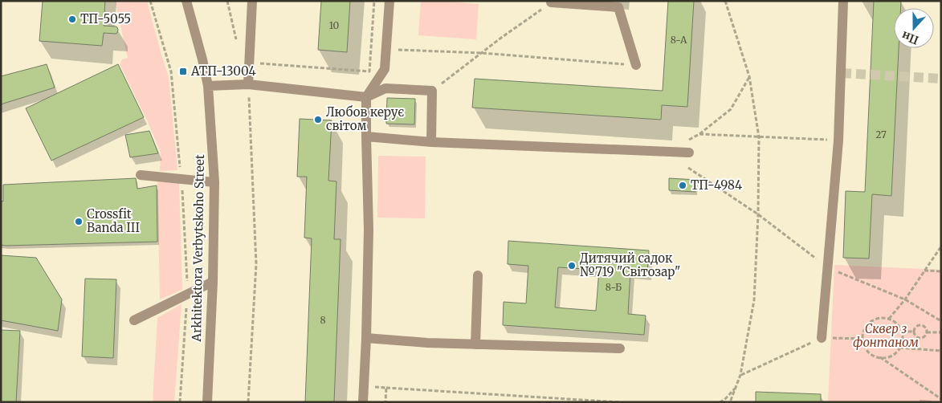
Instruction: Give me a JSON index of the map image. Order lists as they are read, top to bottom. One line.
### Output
{"streets":{"street":["Arkhitektora Verbytskoho Street"]},"parks":["Сквер з фонтаном"],"places":{"other":["ТП-5055","Любов керує світом","ТП-4984","Crossfit Banda III","Дитячий садок №719 \"Світозар\""],"transit":["АТП-13004"]},"house_numbers":["10","8-А","27","8-Б","8"],"north":"bottom"}
